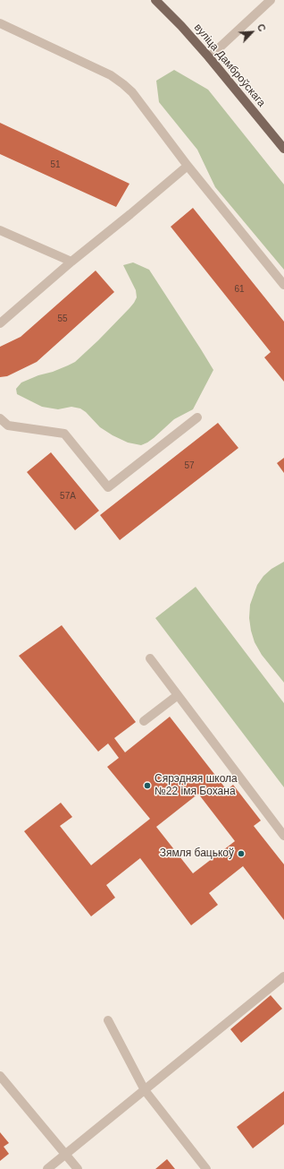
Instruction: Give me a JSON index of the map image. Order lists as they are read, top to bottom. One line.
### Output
{"streets":{"main road":["вуліца Дамброўскага"]},"places":["Сярэдняя школа №22 імя Бохана","Зямля бацькоў"],"house_numbers":["51","61","55","57","57А"],"north":"top right"}
